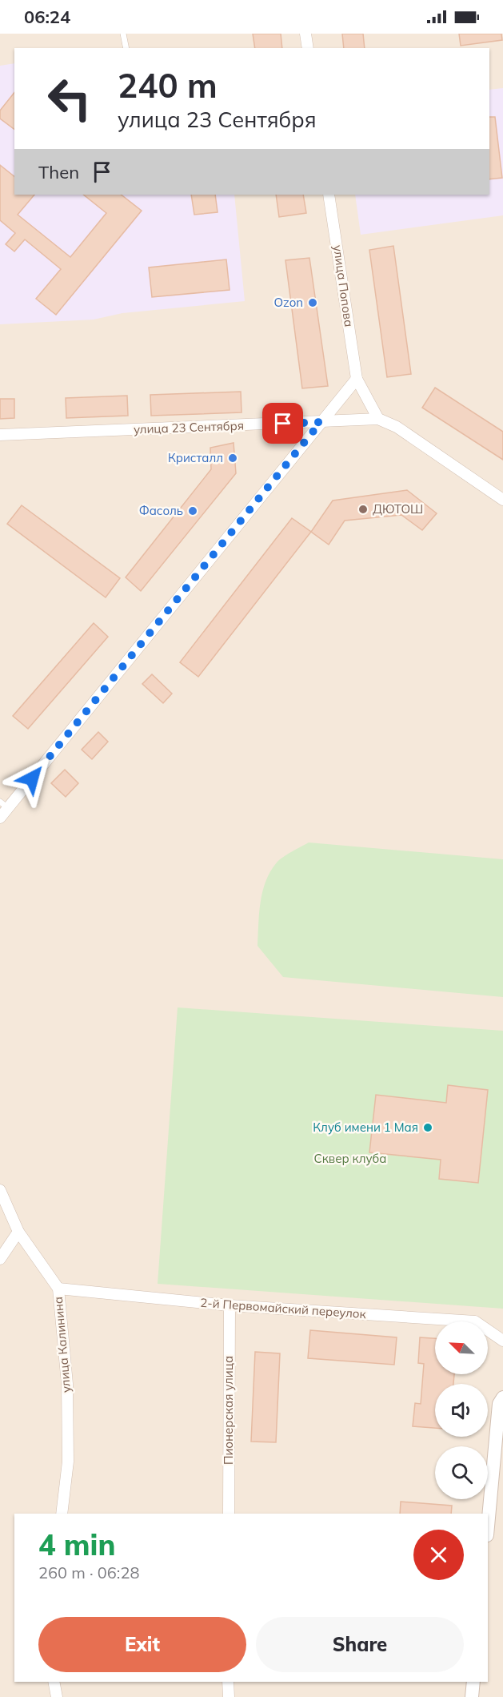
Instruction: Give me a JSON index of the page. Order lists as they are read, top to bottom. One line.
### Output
{"streets":{"street":["улица Попова","улица 23 Сентября","2-й Первомайский переулок","улица Калинина","Пионерская улица"]},"crossings":[["2-й Первомайский переулок","улица Калинина"],["2-й Первомайский переулок","Пионерская улица"]],"parks":["Сквер клуба"],"places":["Ozon","Кристалл","ДЮТОШ","Фасоль","Клуб имени 1 Мая"],"north":"top left","page":{"status":"06:24","turn":["240 m","улица 23 Сентября"],"then":"Then","heading":["4 min","260 m · 06:28"],"buttons":["Exit","Share"]}}
